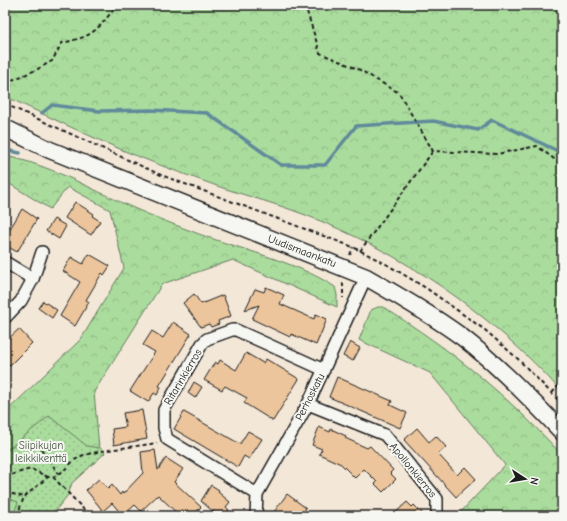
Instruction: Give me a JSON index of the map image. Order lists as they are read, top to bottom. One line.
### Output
{"streets":{"street":["Uudismaankatu","Ritarinkierros","Perhoskatu","Apollonkierros"]},"crossings":[["Uudismaankatu","Perhoskatu"],["Ritarinkierros","Perhoskatu"],["Perhoskatu","Apollonkierros"]],"parks":["Siipikujan leikkikenttä"],"north":"right"}
